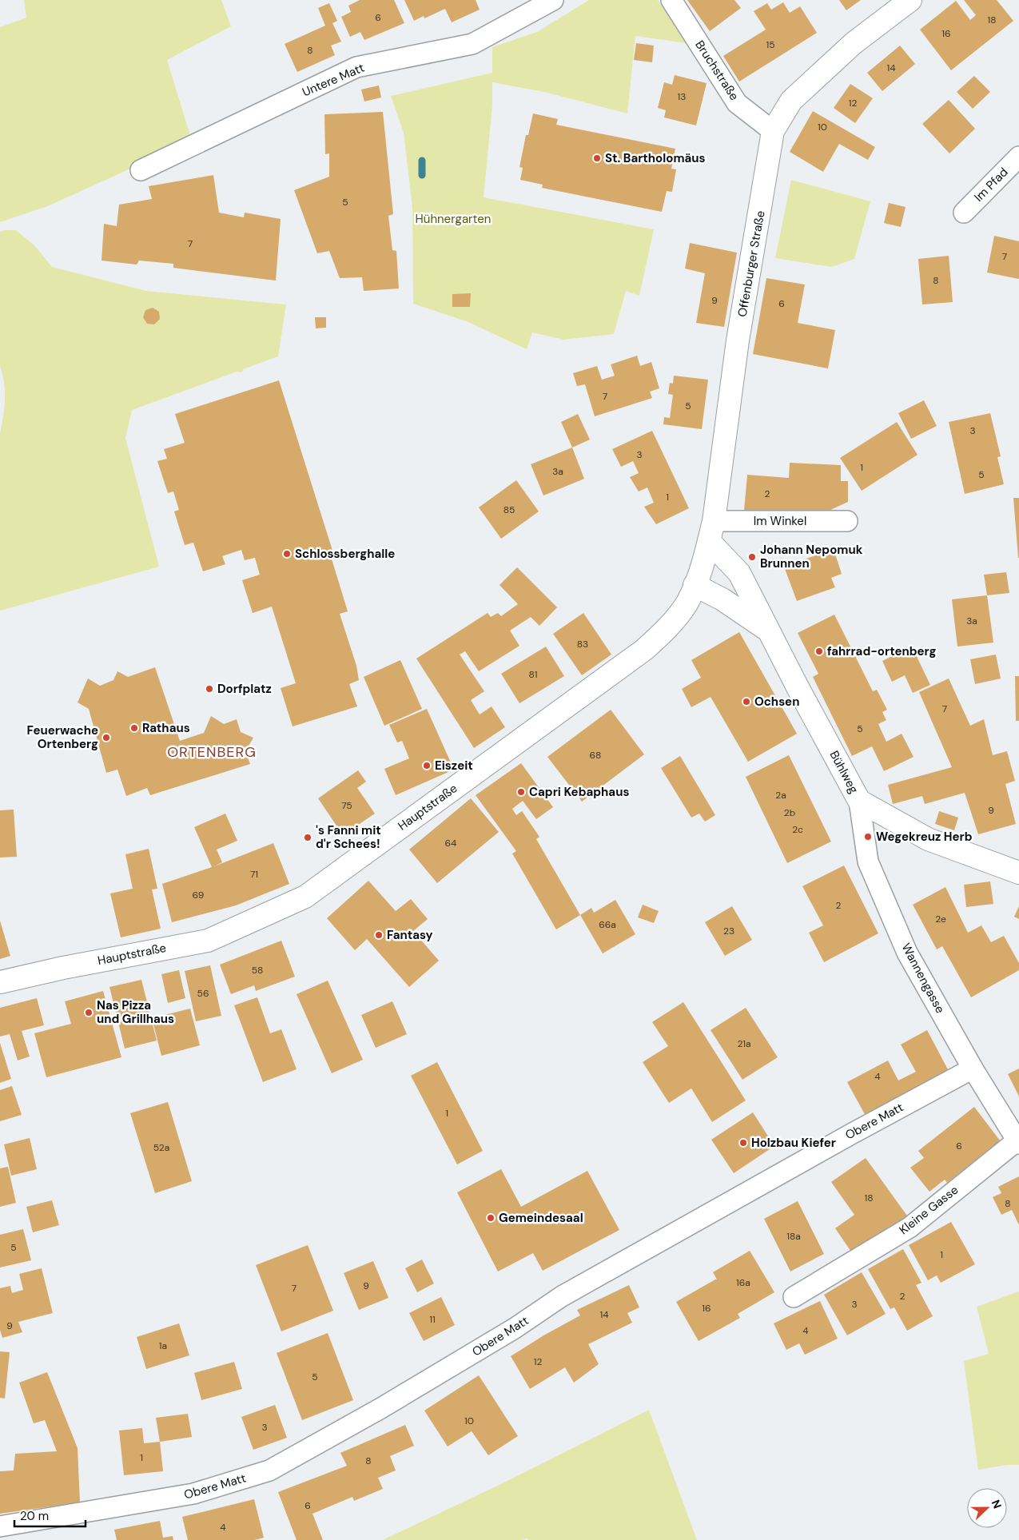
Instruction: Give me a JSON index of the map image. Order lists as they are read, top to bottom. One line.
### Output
{"streets":{"street":["Bruchstraße","Untere Matt","Im Pfad","Offenburger Straße","Im Winkel","Bühlweg","Hauptstraße","Wannengasse","Obere Matt","Kleine Gasse"]},"crossings":[["Bruchstraße","Offenburger Straße"],["Offenburger Straße","Im Winkel"],["Offenburger Straße","Bühlweg"],["Offenburger Straße","Hauptstraße"],["Im Winkel","Bühlweg"],["Bühlweg","Hauptstraße"],["Bühlweg","Wannengasse"],["Wannengasse","Obere Matt"],["Wannengasse","Kleine Gasse"]],"districts":["ORTENBERG"],"parks":["Hühnergarten"],"places":["St. Bartholomäus","Schlossberghalle","Johann Nepomuk Brunnen","fahrrad-ortenberg","Dorfplatz","Ochsen","Rathaus","Feuerwache Ortenberg","Eiszeit","Capri Kebaphaus","Wegekreuz Herb","'s Fanni mit d'r Schees!","Fantasy","Nas Pizza und Grillhaus","Holzbau Kiefer","Gemeindesaal"],"house_numbers":["6","18","16","15","8","14","13","12","10","5","7","7","8","9","6","7","5","3","3","1","3a","5","2","1","85","3a","83","81","7","5","68","2a","75","9","2b","2c","64","71","69","2","2e","66a","23","58","56","21a","4","1","6","52a","18","8","18a","5","1","16a","9","7","2","3","16","14","11","9","4","1a","12","5","10","3","1","8","6","4"],"scale_bar":"20 m","north":"right"}
